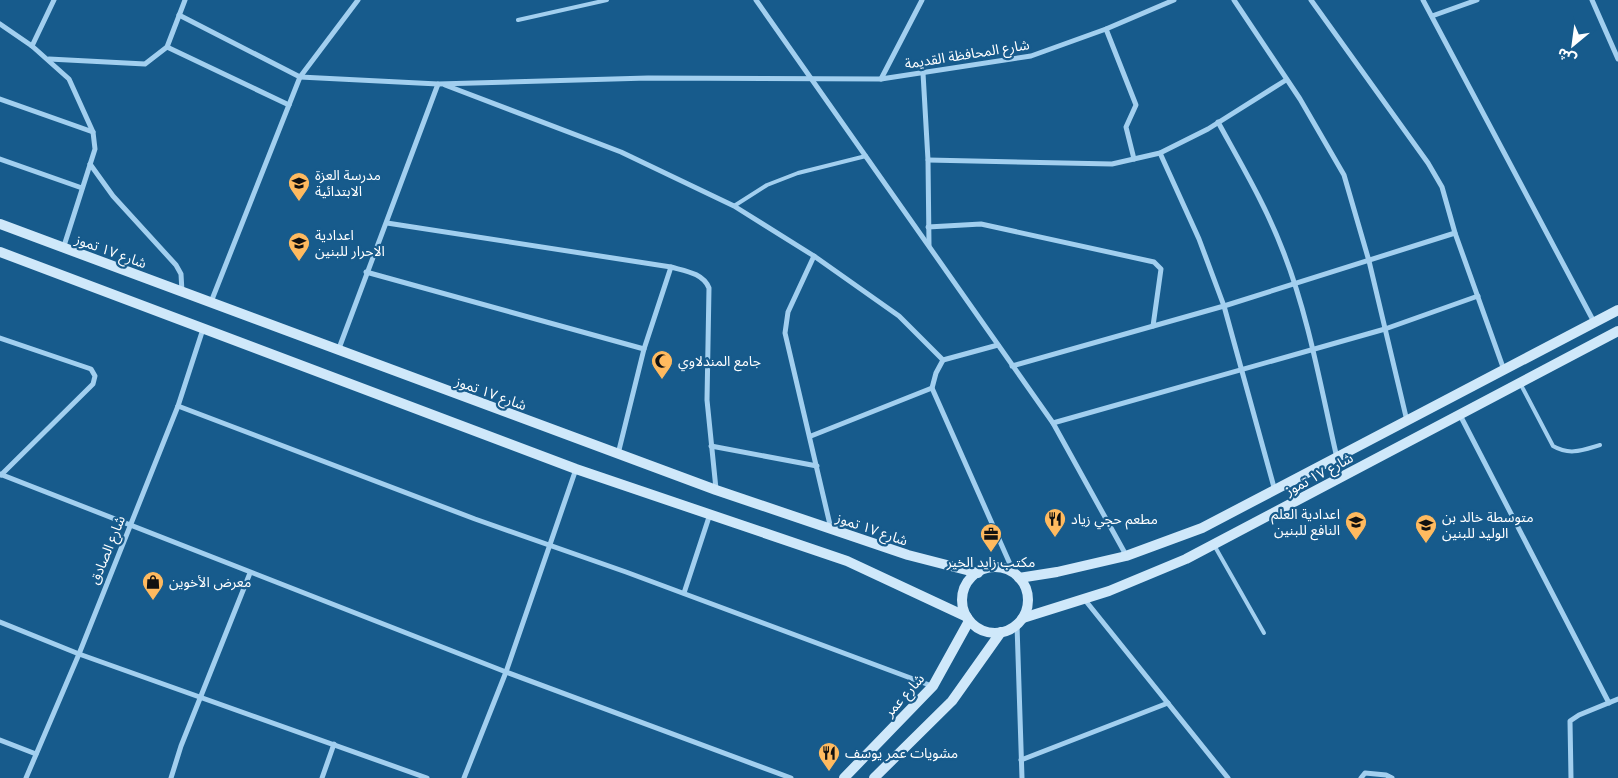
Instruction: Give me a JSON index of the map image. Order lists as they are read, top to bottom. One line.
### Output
{"streets":{"main road":["شارع ١٧ تموز","شارع عمر"],"street":["شارع المحافظة القديمة","شارع الصادق"]},"crossings":[["شارع ١٧ تموز","شارع عمر"]],"places":{"school or university":["مدرسة العزة الابتدائية","اعدادية الاحرار للبنين","اعدادية العلم النافع للبنين","متوسطة خالد بن الوليد للبنين"],"mosque":["جامع المندلاوي"],"restaurant":["مطعم حجي زياد","مشويات عمر يوسف"],"office":["مكتب زايد الخير"],"shop":["معرض الأخوين"]},"north":"bottom left"}
